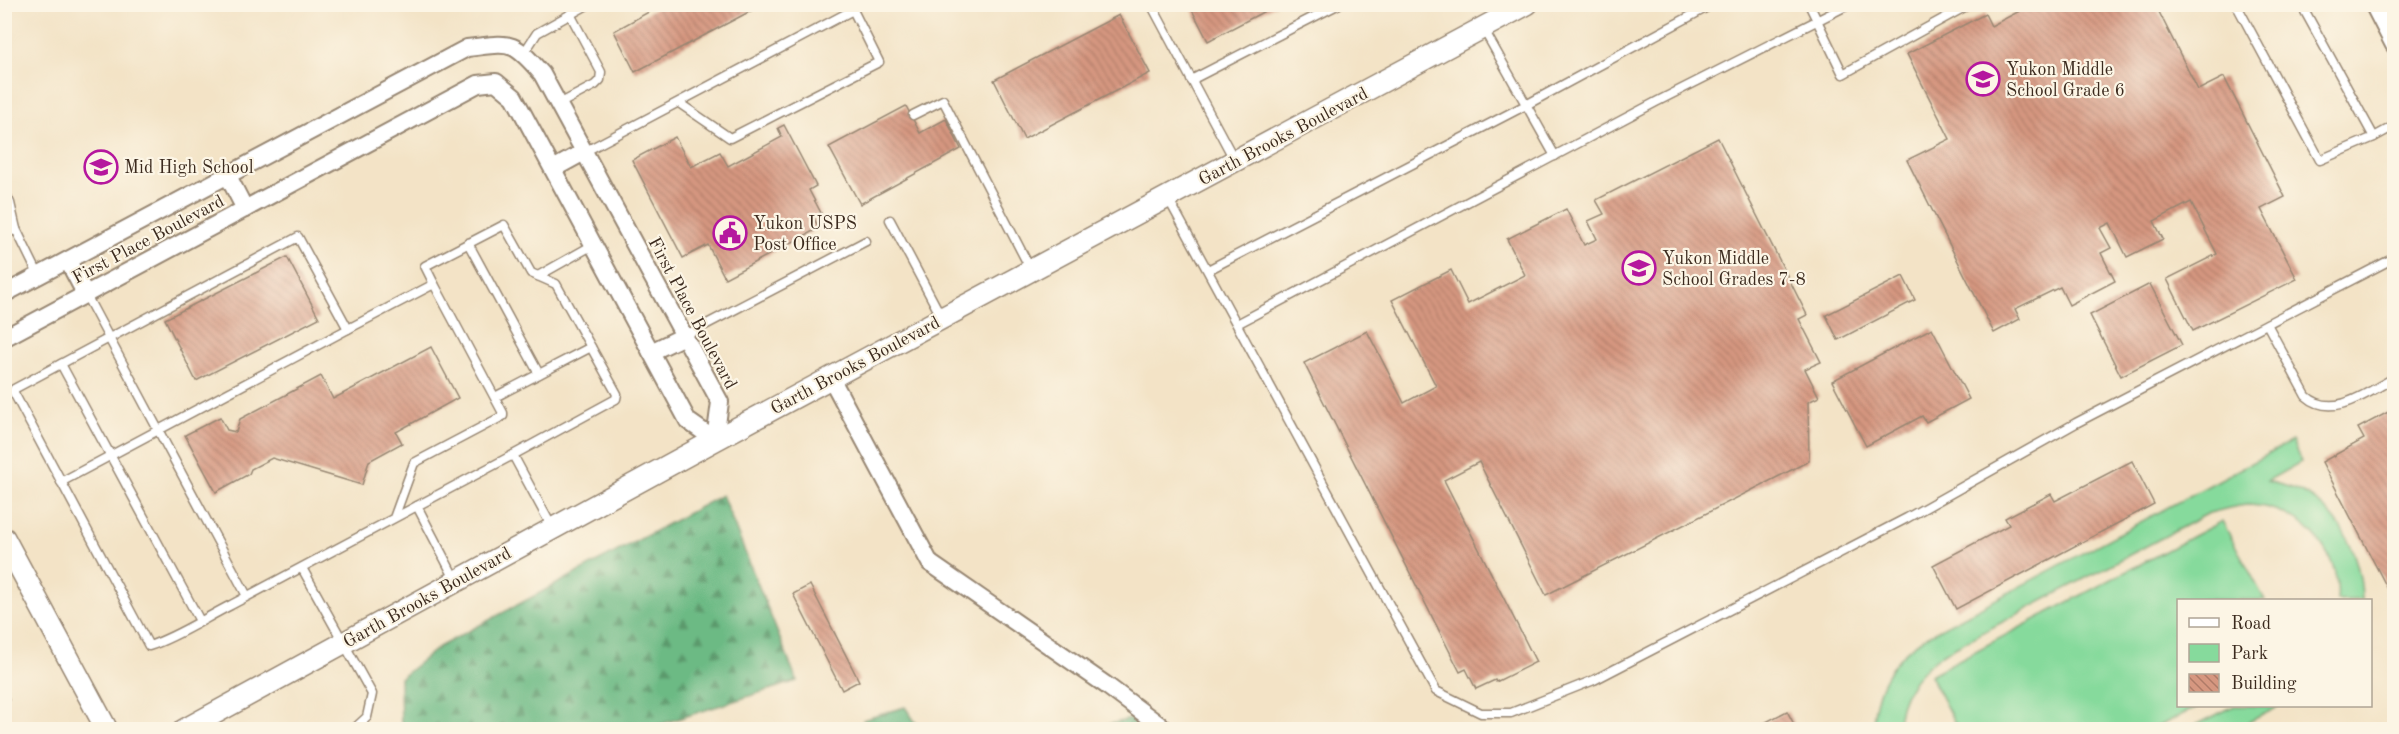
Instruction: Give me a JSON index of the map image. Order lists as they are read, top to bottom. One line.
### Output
{"streets":{"street":["Garth Brooks Boulevard","First Place Boulevard"]},"crossings":[["Garth Brooks Boulevard","First Place Boulevard"]],"places":{"school or university":["Yukon Middle School Grade 6","Mid High School","Yukon Middle School Grades 7-8"],"public building":["Yukon USPS Post Office"]},"legend":["Road","Park","Building"]}
